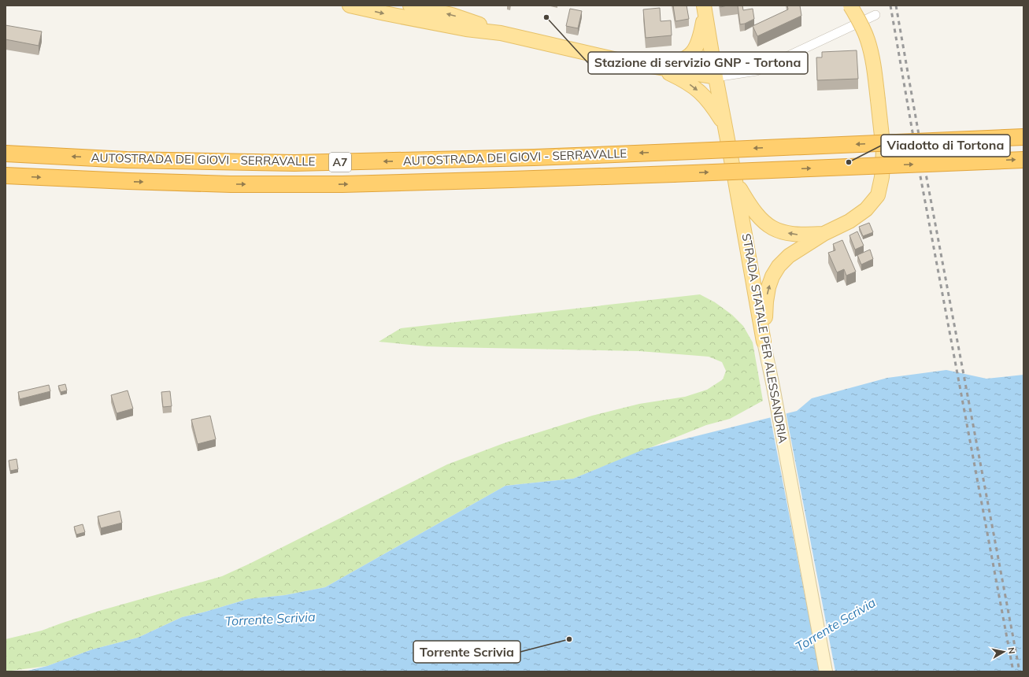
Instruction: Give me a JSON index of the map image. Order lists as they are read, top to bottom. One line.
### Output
{"streets":{"highway":["AUTOSTRADA DEI GIOVI - SERRAVALLE","A7"],"main road":["STRADA STATALE PER ALESSANDRIA"]},"water":["Torrente Scrivia"],"places":["Stazione di servizio GNP - Tortona","Viadotto di Tortona","Torrente Scrivia"],"north":"right"}
